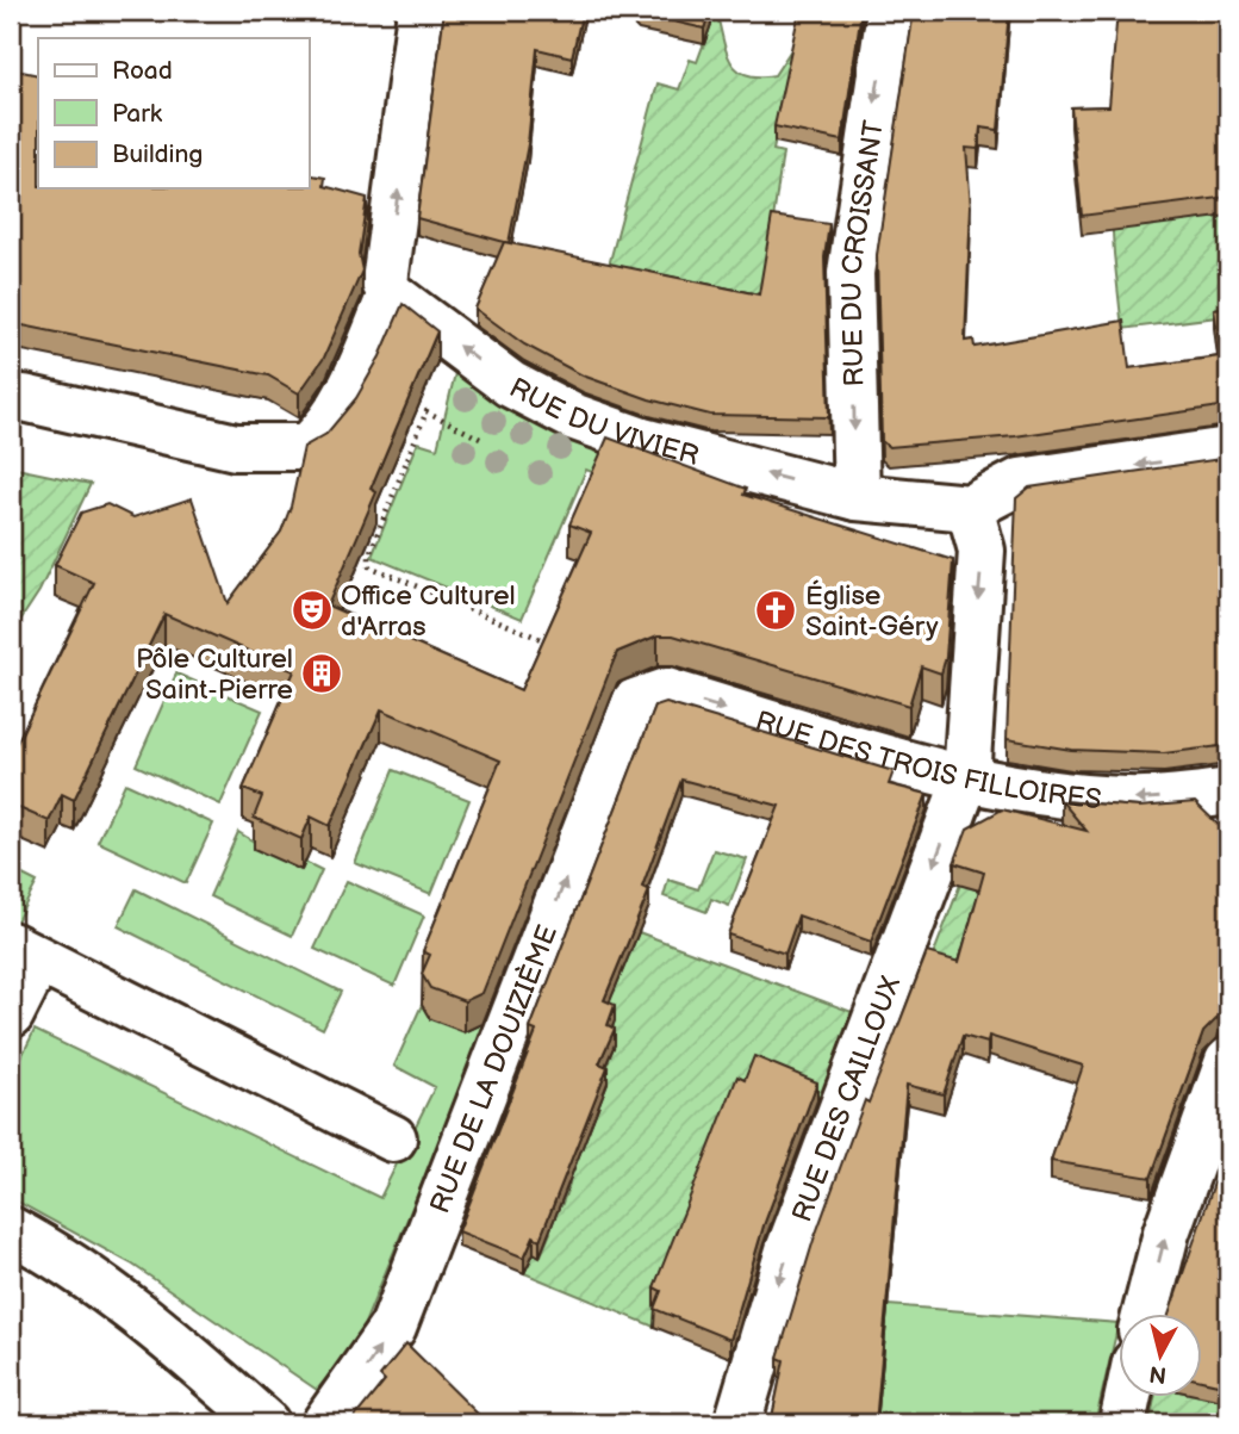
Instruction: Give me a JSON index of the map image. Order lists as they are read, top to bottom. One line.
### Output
{"streets":{"street":["RUE DU CROISSANT","RUE DU VIVIER","RUE DES TROIS FILLOIRES","RUE DE LA DOUIZIÈME","RUE DES CAILLOUX"]},"crossings":[["RUE DU CROISSANT","RUE DU VIVIER"],["RUE DU VIVIER","RUE DES CAILLOUX"],["RUE DES TROIS FILLOIRES","RUE DE LA DOUIZIÈME"],["RUE DES TROIS FILLOIRES","RUE DES CAILLOUX"]],"one_way":["RUE DU CROISSANT","RUE DU VIVIER","RUE DE LA DOUIZIÈME"],"places":{"theatre":["Office Culturel d'Arras"],"church":["Église Saint-Géry"],"building":["Pôle Culturel Saint-Pierre"]},"legend":["Road","Park","Building"],"north":"bottom"}
